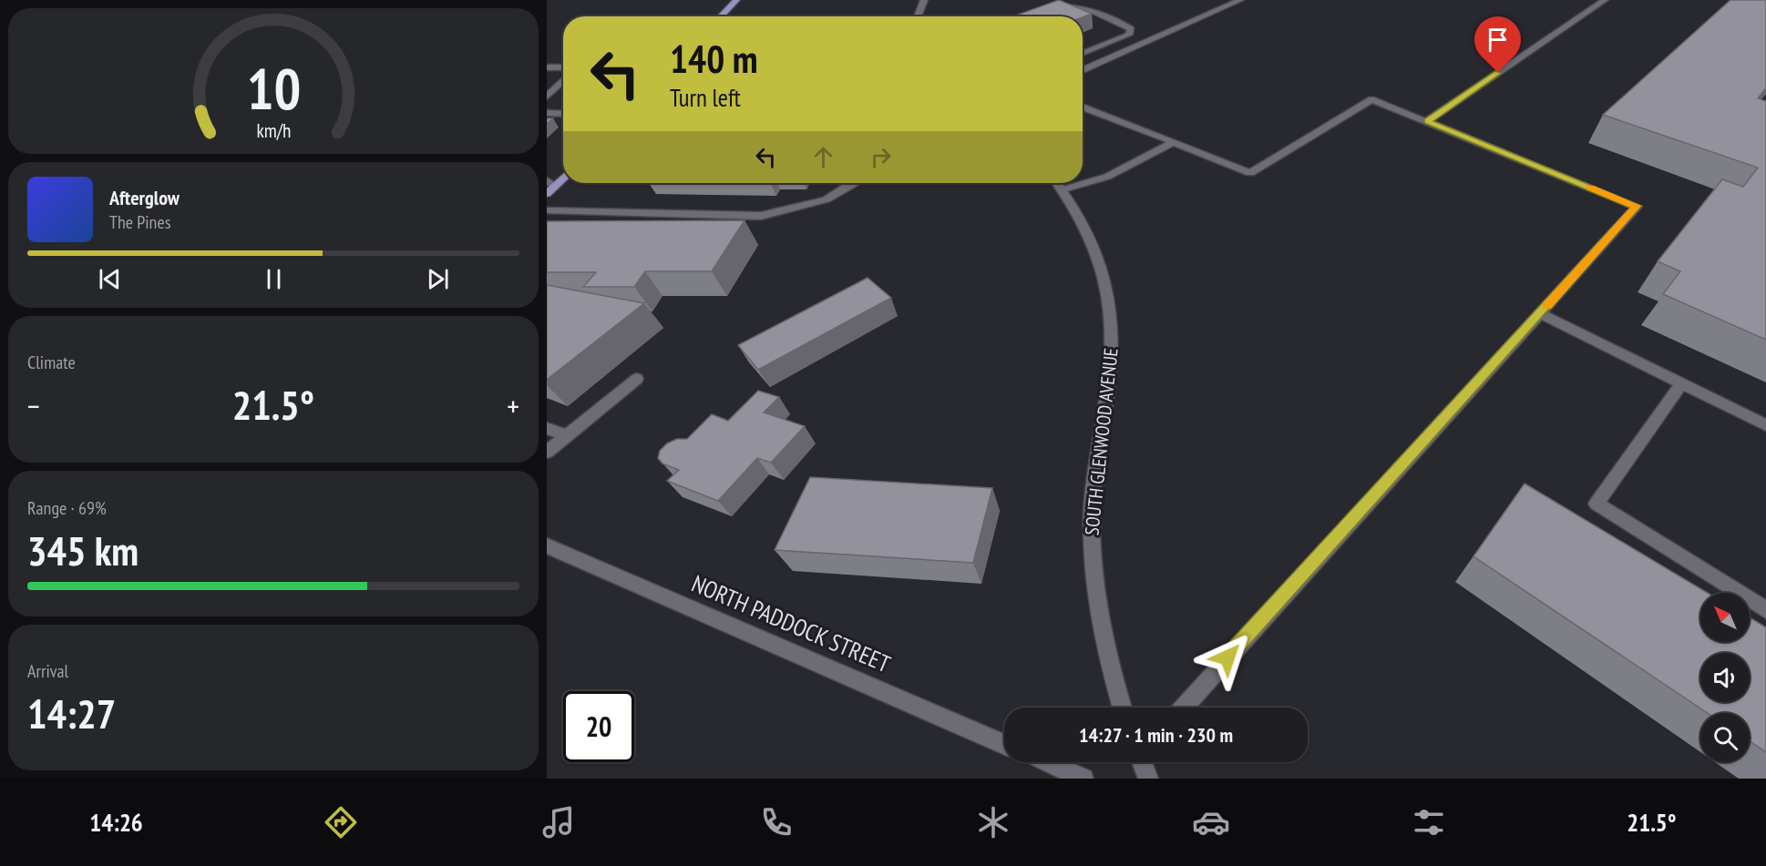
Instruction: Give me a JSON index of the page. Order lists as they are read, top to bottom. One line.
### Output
{"streets":{"street":["SOUTH GLENWOOD AVENUE","NORTH PADDOCK STREET"]},"north":"top left","page":{"turn":["140 m","Turn left"],"song":["Afterglow","The Pines"],"tile":["Climate",["Range · 69%","345 km"],["Arrival","14:27"]],"heat":["−","21.5°","+"],"limit":"20","trip":"14:27 · 1 min · 230 m","tabs":["14:26","21.5°"],"gauge":["10","km/h"]}}
